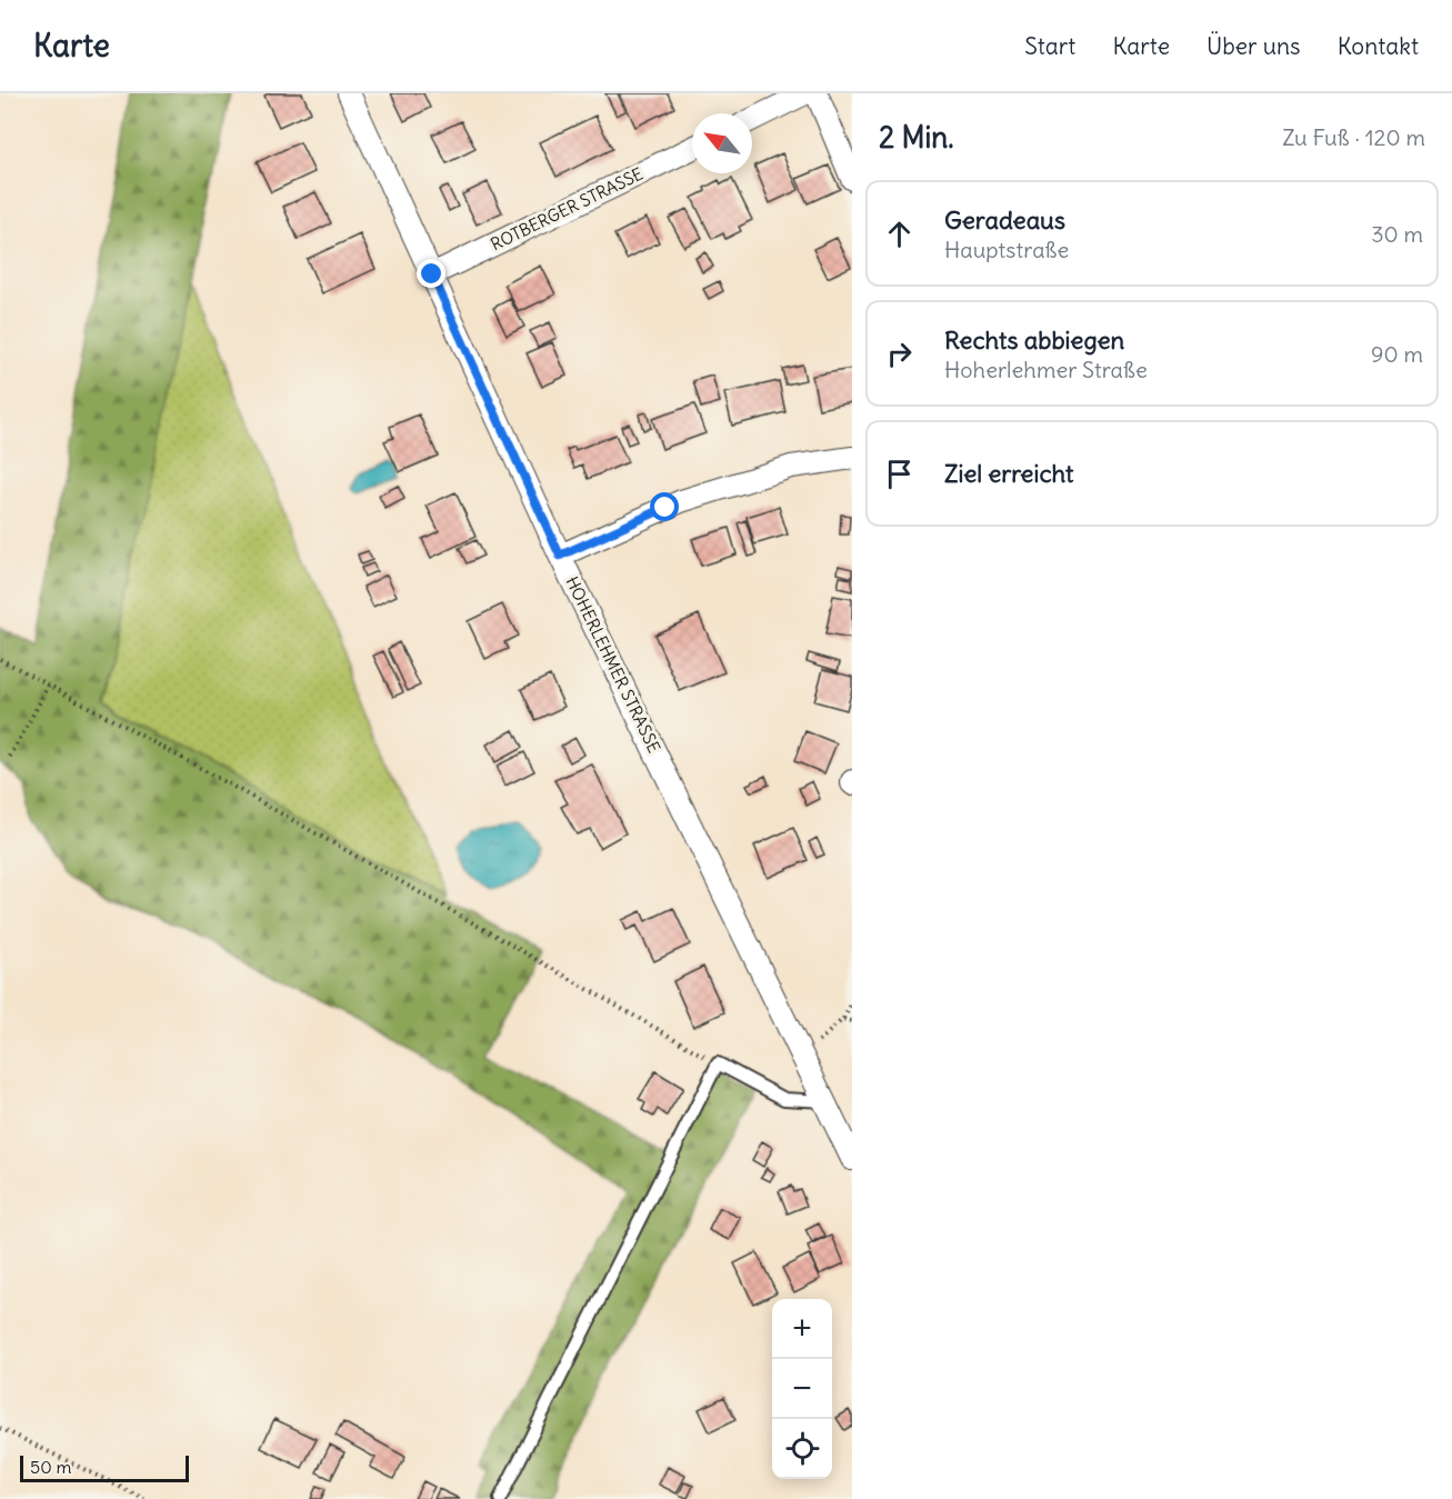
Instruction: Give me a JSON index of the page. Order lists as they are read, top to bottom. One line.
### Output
{"streets":{"street":["ROTBERGER STRASSE","HOHERLEHMER STRASSE"]},"crossings":[["ROTBERGER STRASSE","HOHERLEHMER STRASSE"]],"scale_bar":"50 m","north":"top left","page":{"header":"Karte","nav":["Start","Karte","Über uns","Kontakt"],"heading":["2 Min.","Zu Fuß · 120 m"],"list":[["Geradeaus","Hauptstraße","30 m"],["Rechts abbiegen","Hoherlehmer Straße","90 m"],"Ziel erreicht"],"map_buttons":["+","−"],"scale":"50 m"}}
